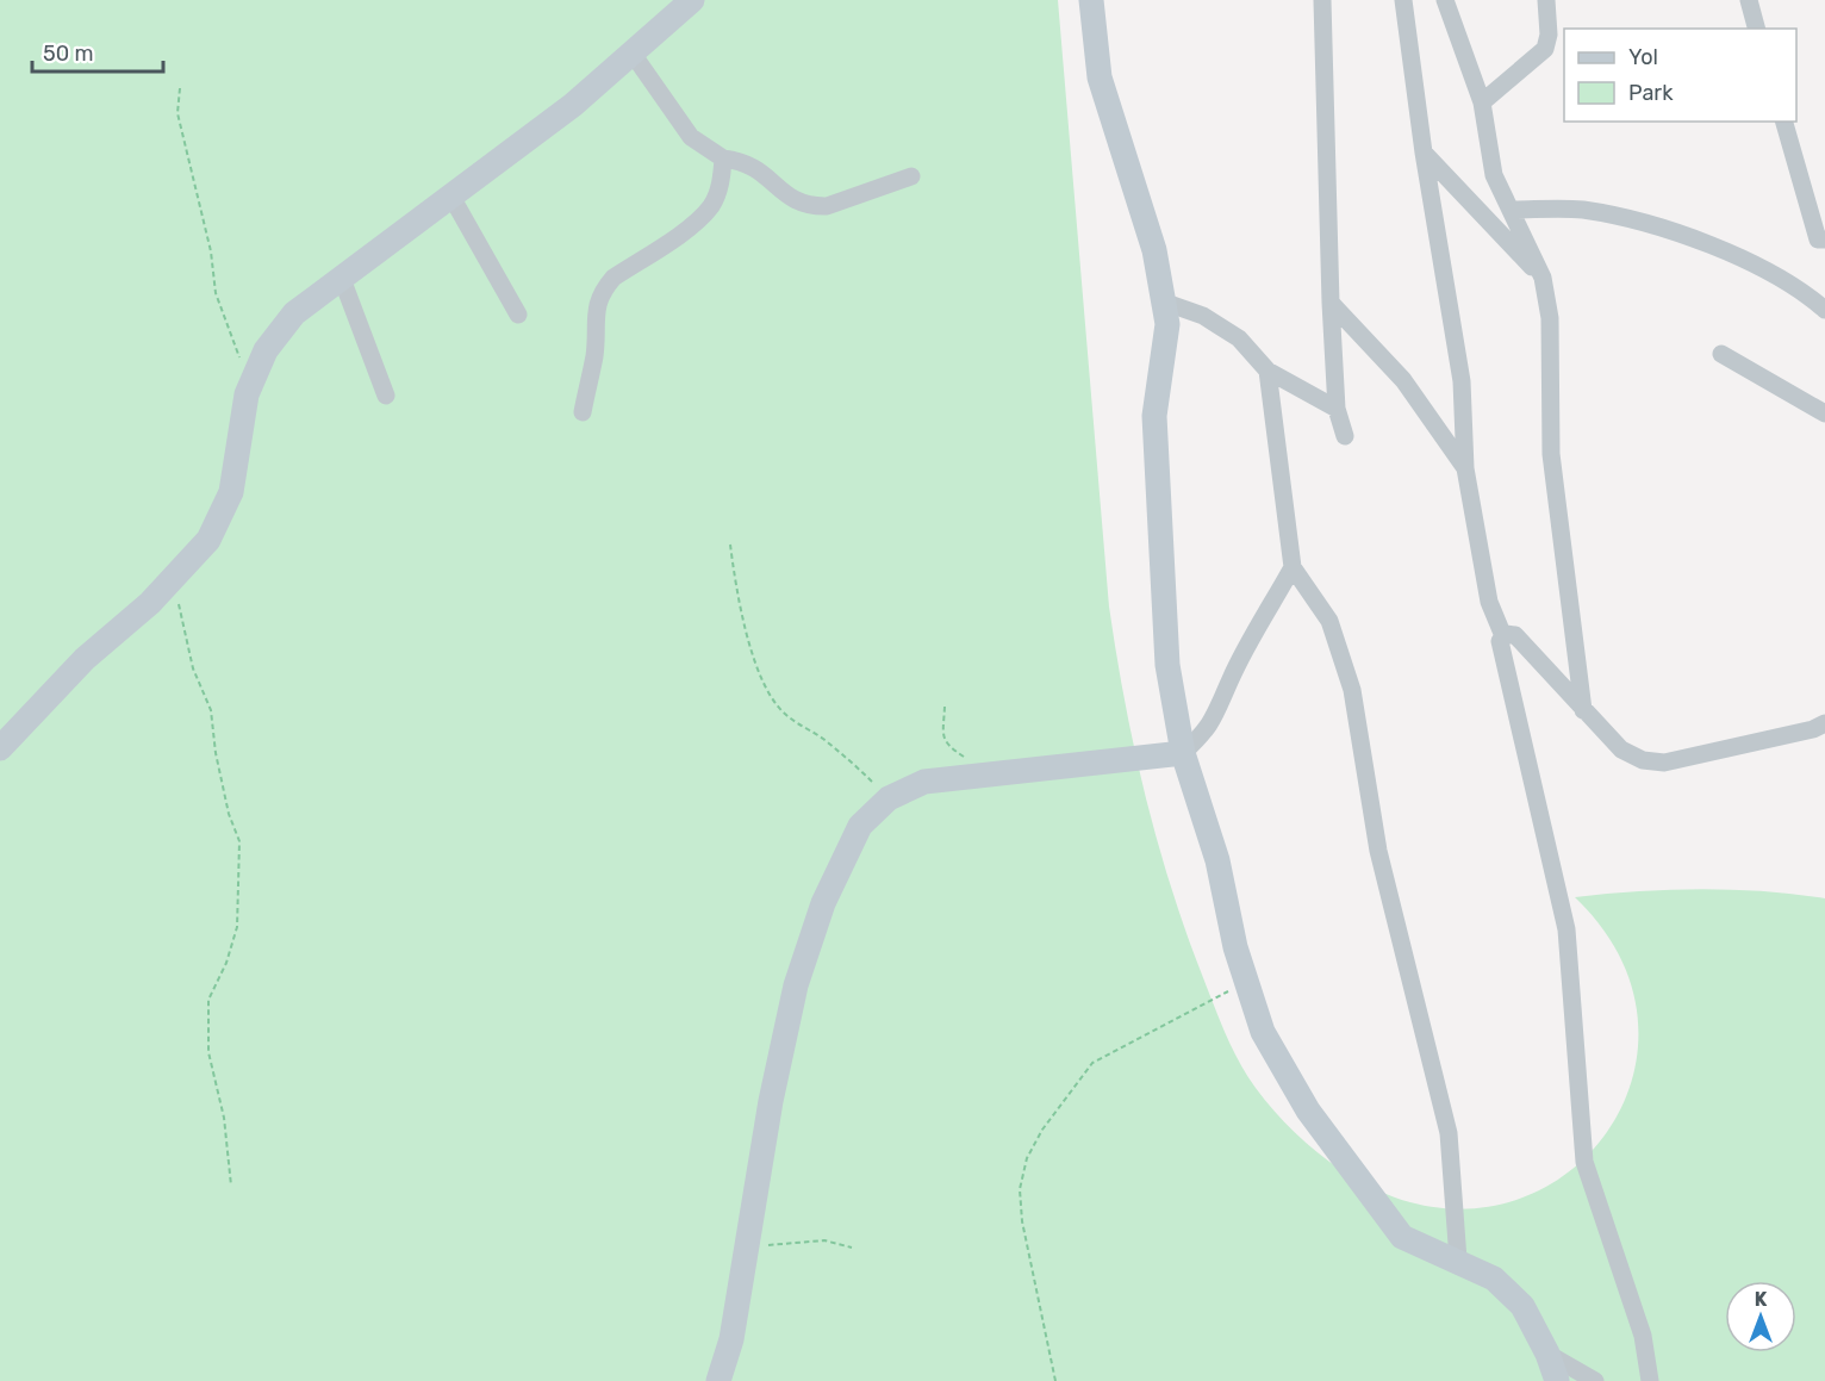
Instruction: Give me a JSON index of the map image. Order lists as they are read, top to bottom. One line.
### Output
{"legend":["Yol","Park"],"scale_bar":"50 m","north":"top"}
